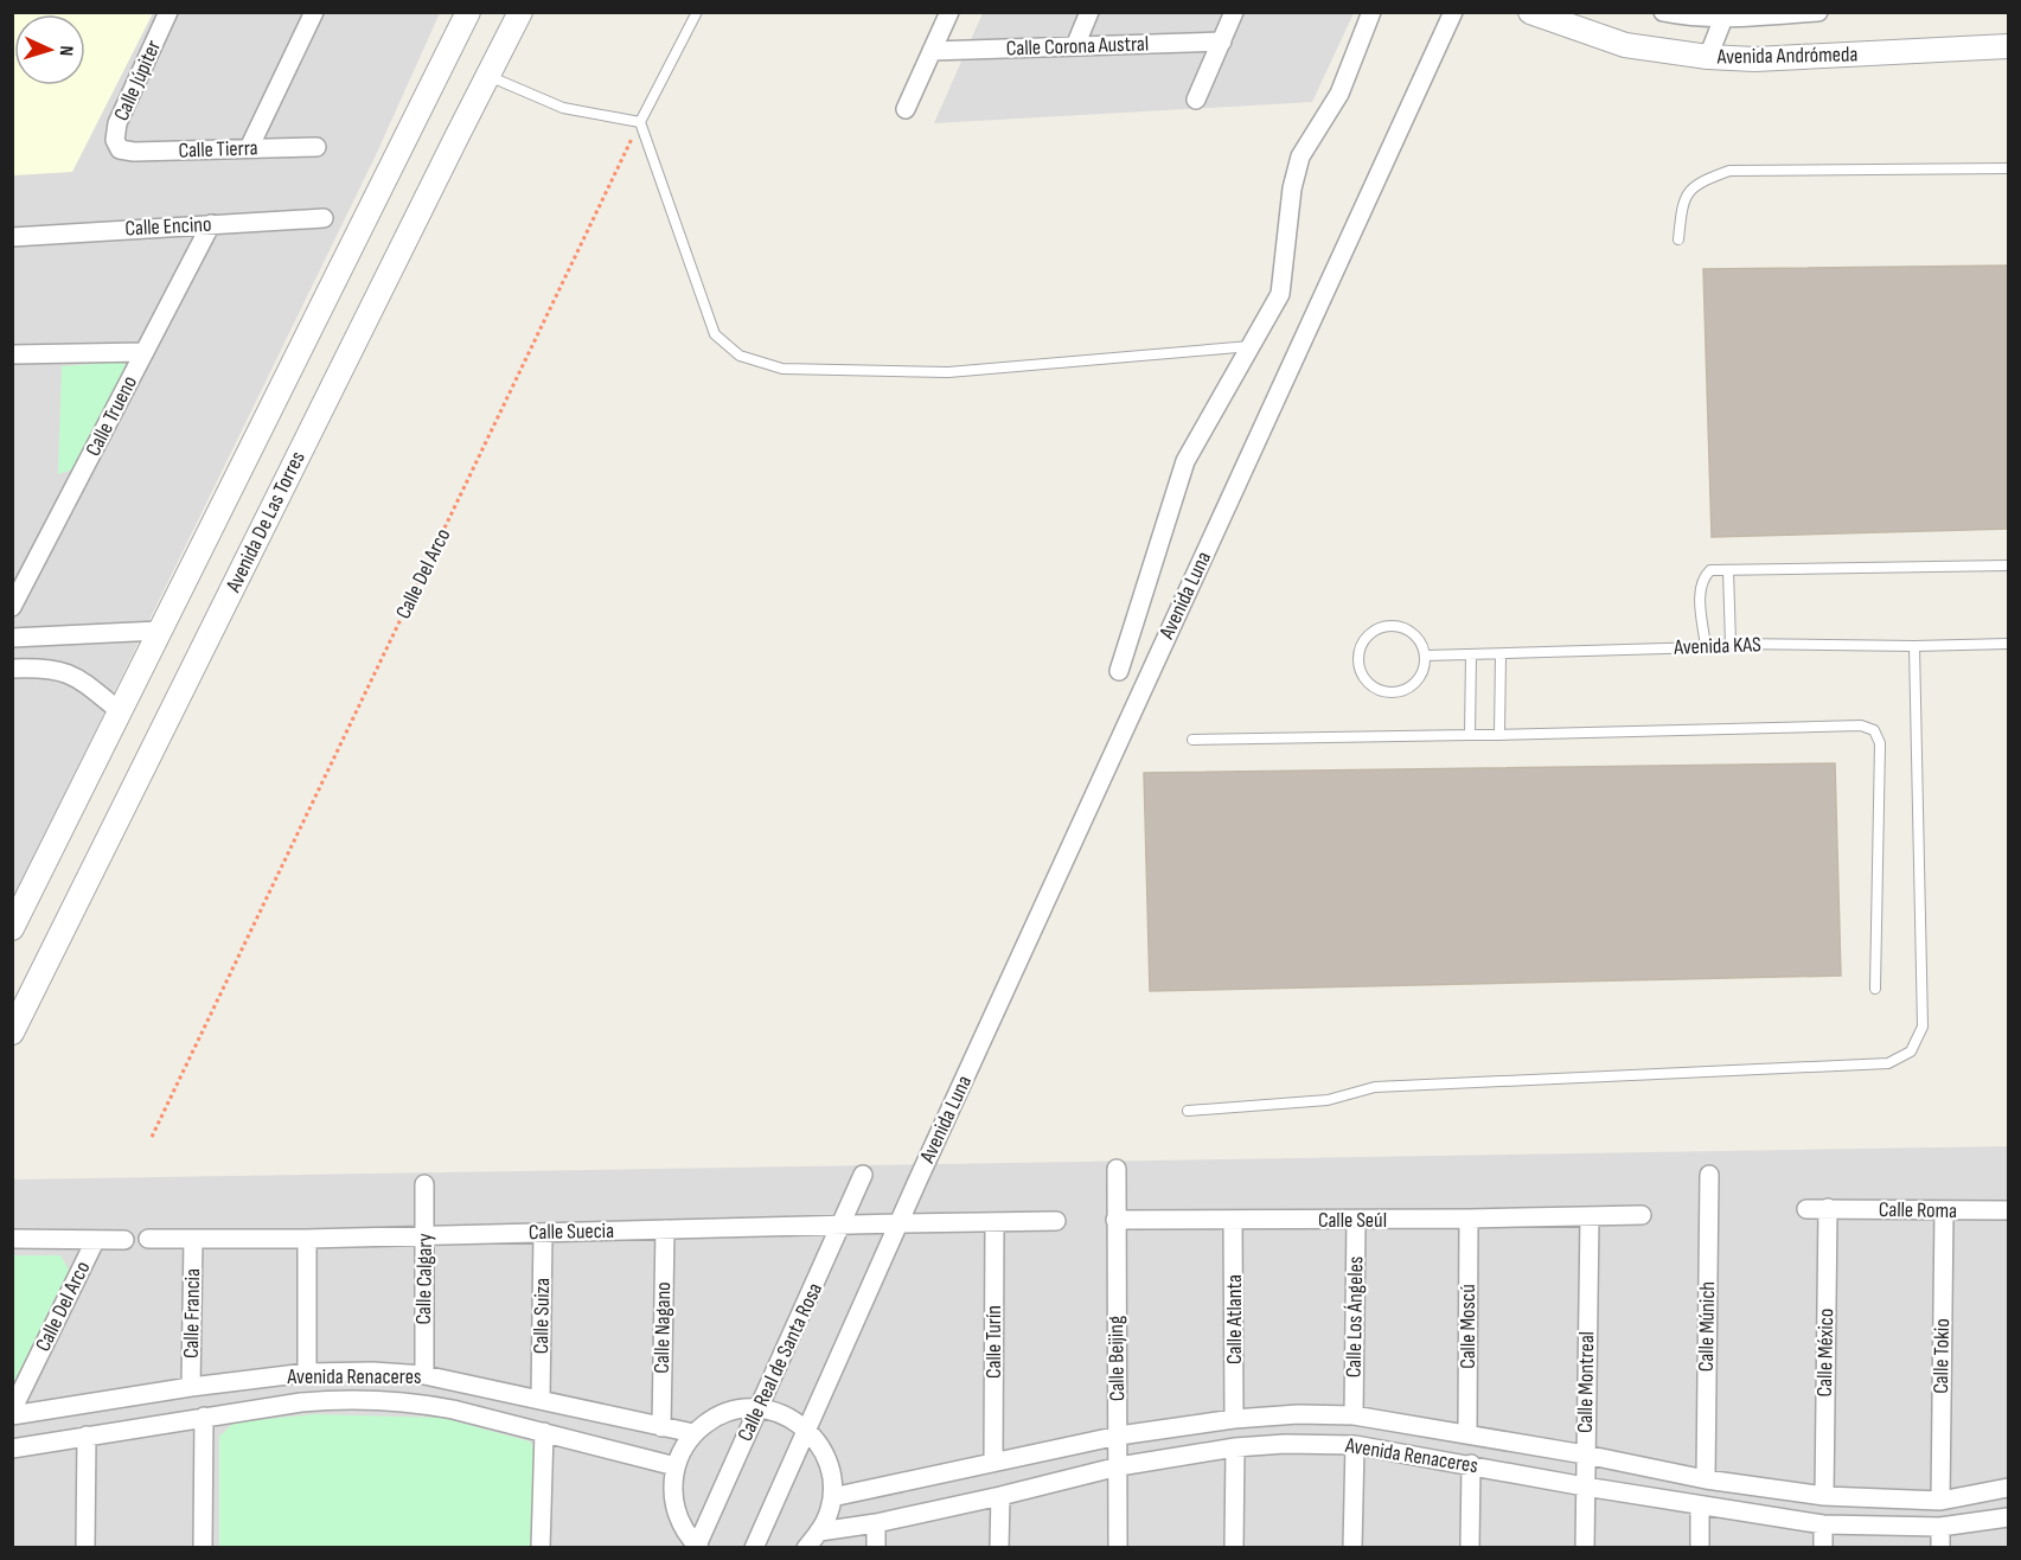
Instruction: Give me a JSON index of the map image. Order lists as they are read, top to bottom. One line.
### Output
{"streets":{"street":["Calle Corona Austral","Avenida Andrómeda","Calle Júpiter","Calle Tierra","Calle Encino","Calle Trueno","Avenida De Las Torres","Calle Del Arco","Avenida Luna","Calle Roma","Calle Seúl","Calle Suecia","Calle Calgary","Calle Francia","Calle Suiza","Calle Los Ángeles","Calle Atlanta","Calle Moscú","Calle Múnich","Calle Nagano","Calle Turín","Calle México","Calle Tokio","Calle Beijing","Calle Real de Santa Rosa","Avenida Renaceres","Calle Montreal"],"lane":["Avenida KAS"]},"crossings":[["Calle Júpiter","Calle Tierra"],["Calle Encino","Calle Trueno"],["Avenida Luna","Calle Suecia"],["Calle Roma","Calle México"],["Calle Roma","Calle Tokio"],["Calle Seúl","Calle Los Ángeles"],["Calle Seúl","Calle Atlanta"],["Calle Seúl","Calle Moscú"],["Calle Seúl","Calle Beijing"],["Calle Seúl","Calle Montreal"],["Calle Suecia","Calle Calgary"],["Calle Suecia","Calle Francia"],["Calle Suecia","Calle Suiza"],["Calle Suecia","Calle Nagano"],["Calle Suecia","Calle Turín"],["Calle Suecia","Calle Real de Santa Rosa"],["Calle Calgary","Avenida Renaceres"],["Calle Francia","Avenida Renaceres"],["Calle Suiza","Avenida Renaceres"],["Calle Los Ángeles","Avenida Renaceres"],["Calle Atlanta","Avenida Renaceres"],["Calle Moscú","Avenida Renaceres"],["Calle Múnich","Avenida Renaceres"],["Calle Nagano","Avenida Renaceres"],["Calle Turín","Avenida Renaceres"],["Calle México","Avenida Renaceres"],["Calle Tokio","Avenida Renaceres"],["Calle Beijing","Avenida Renaceres"],["Avenida Renaceres","Calle Montreal"]],"north":"right"}
